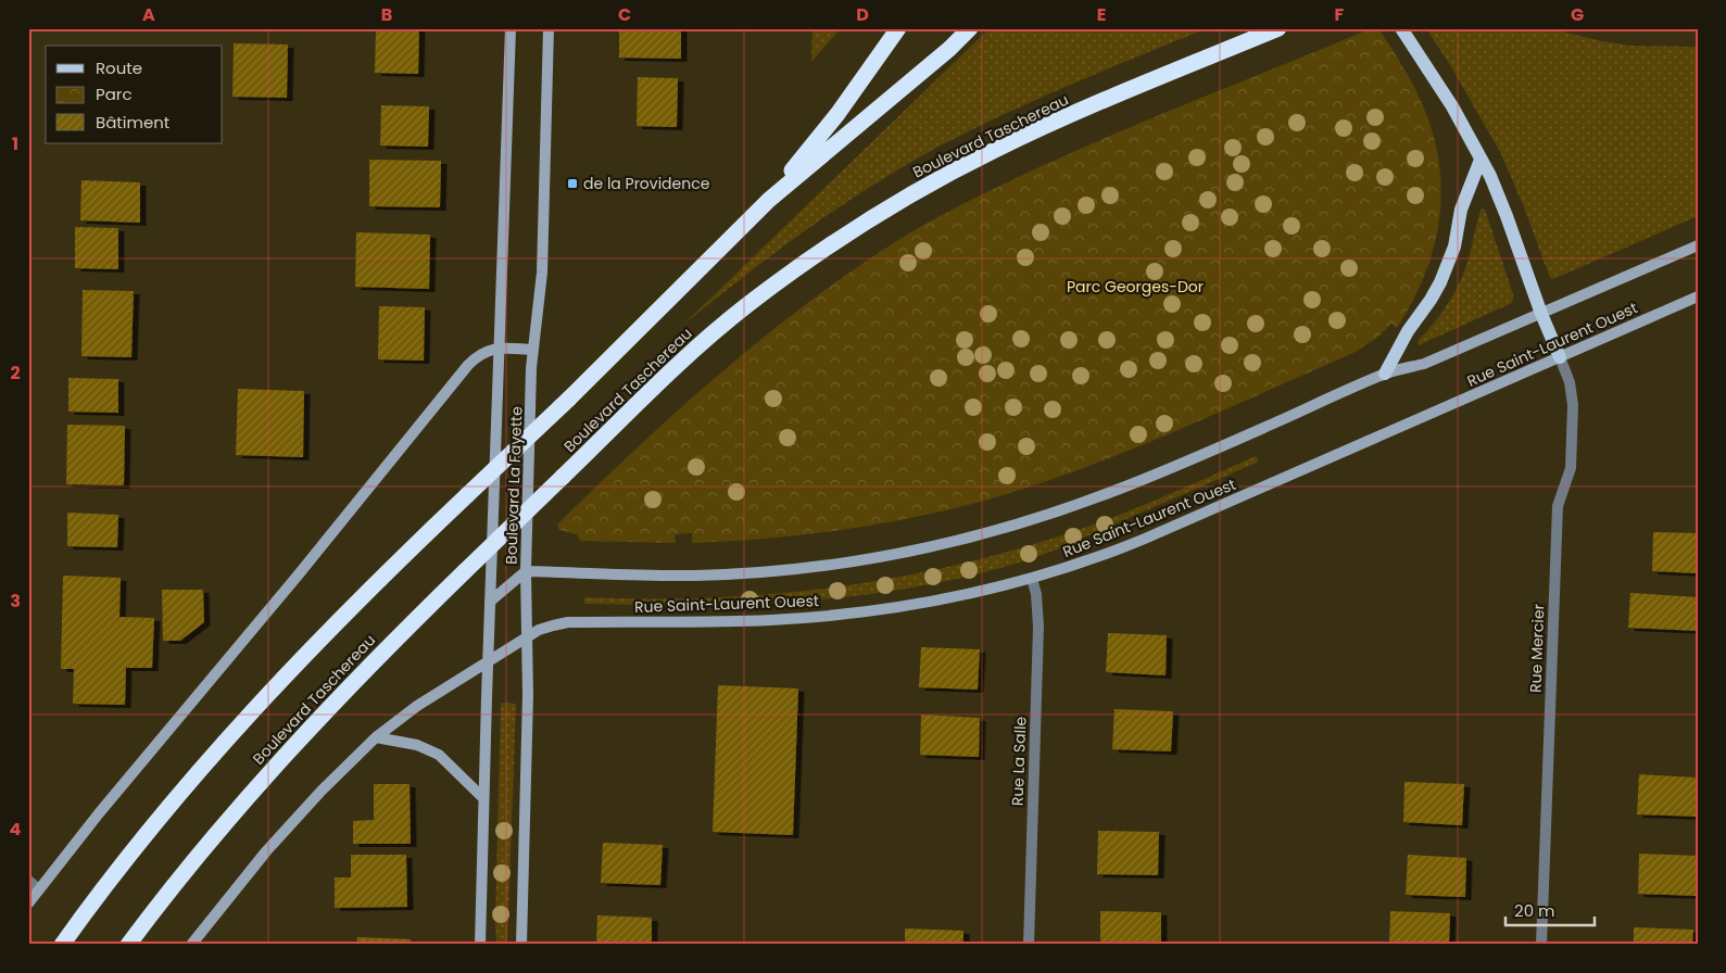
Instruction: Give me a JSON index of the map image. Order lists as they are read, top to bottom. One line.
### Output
{"streets":{"highway":["Boulevard Taschereau"],"street":["Rue Saint-Laurent Ouest","Boulevard La Fayette","Rue Mercier","Rue La Salle"]},"crossings":[["Rue Saint-Laurent Ouest","Boulevard La Fayette"],["Rue Saint-Laurent Ouest","Rue Mercier"],["Rue Saint-Laurent Ouest","Rue La Salle"]],"parks":["Parc Georges-Dor"],"places":{"transit":["de la Providence"]},"legend":["Route","Parc","Bâtiment"],"scale_bar":"20 m","grid":{"columns":["A","B","C","D","E","F","G"],"rows":["1","2","3","4"]}}
